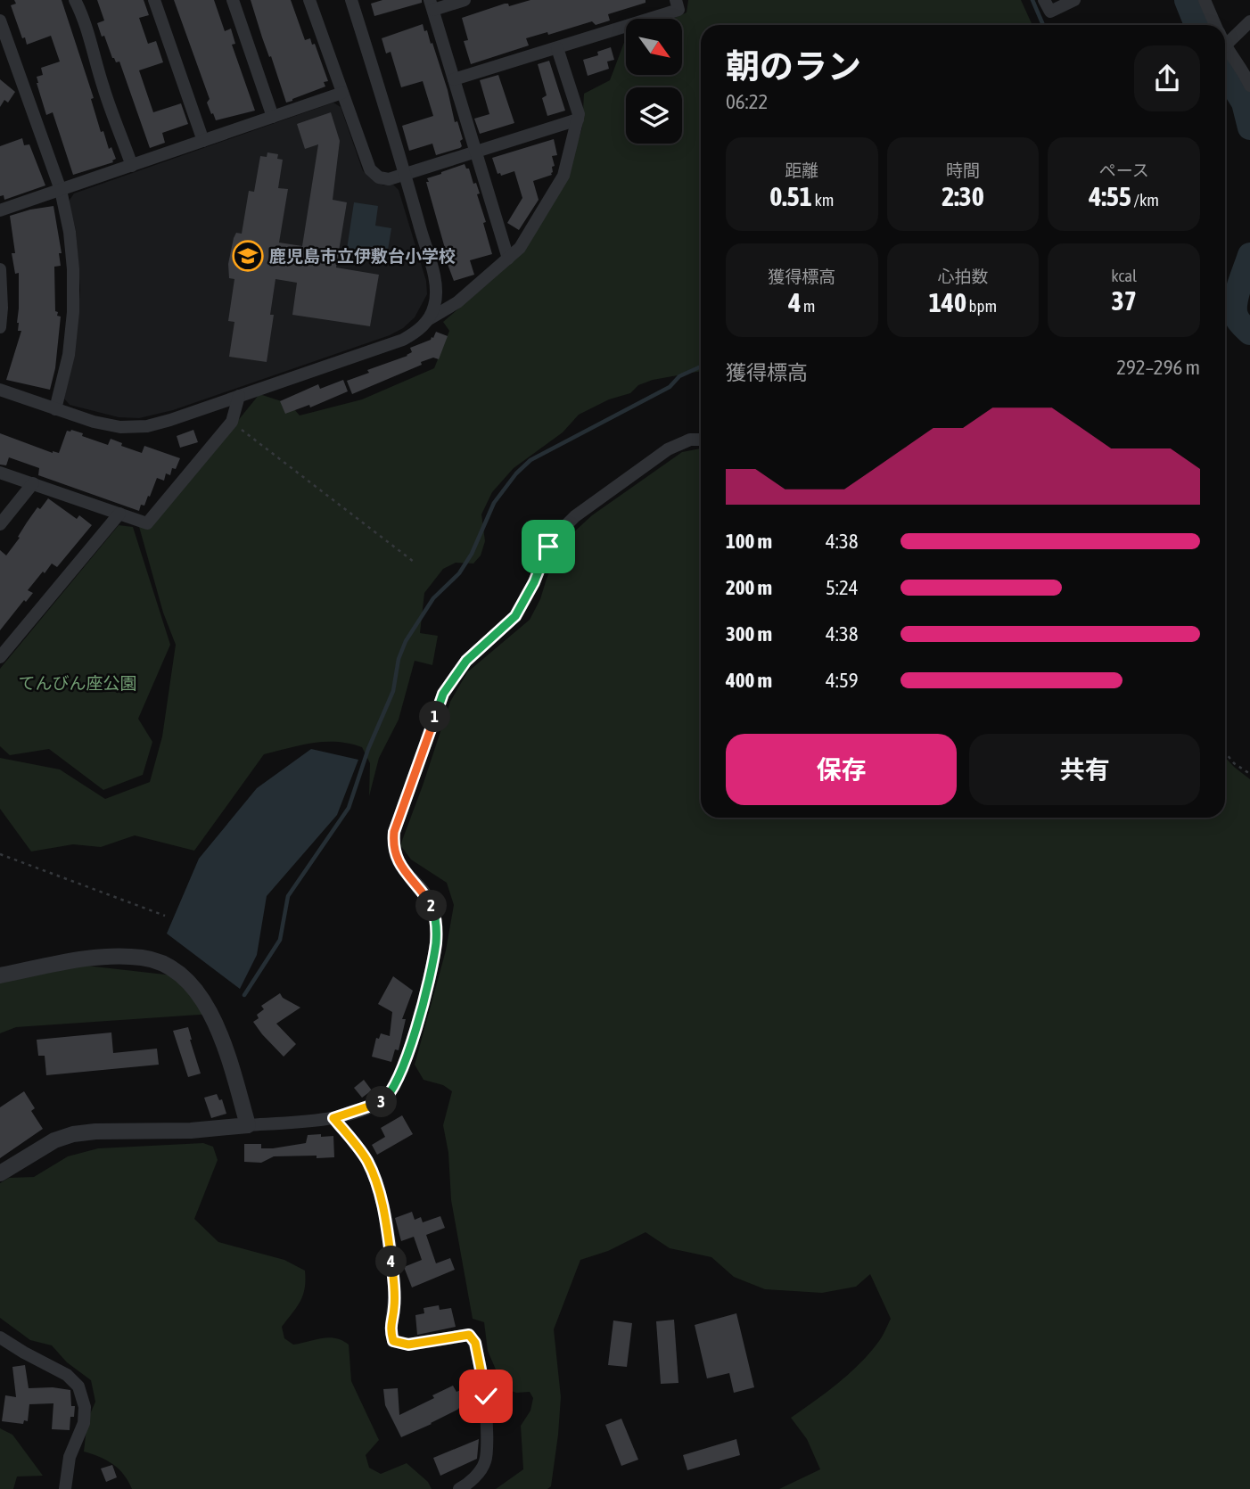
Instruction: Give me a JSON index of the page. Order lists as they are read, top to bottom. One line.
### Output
{"parks":["てんびん座公園"],"places":{"school or university":["鹿児島市立伊敷台小学校"]},"north":"bottom right","page":{"heading":["朝のラン","06:22"],"stats":[["距離","0.51 km"],["時間","2:30"],["ペース","4:55 /km"],["獲得標高","4 m"],["心拍数","140 bpm"],["kcal","37"]],"chart":["獲得標高","292–296 m"],"list":[{"name":"100 m","note":"4:38"},{"name":"200 m","note":"5:24"},{"name":"300 m","note":"4:38"},{"name":"400 m","note":"4:59"}],"pins":["1","2","3","4"],"buttons":["保存","共有"]}}
